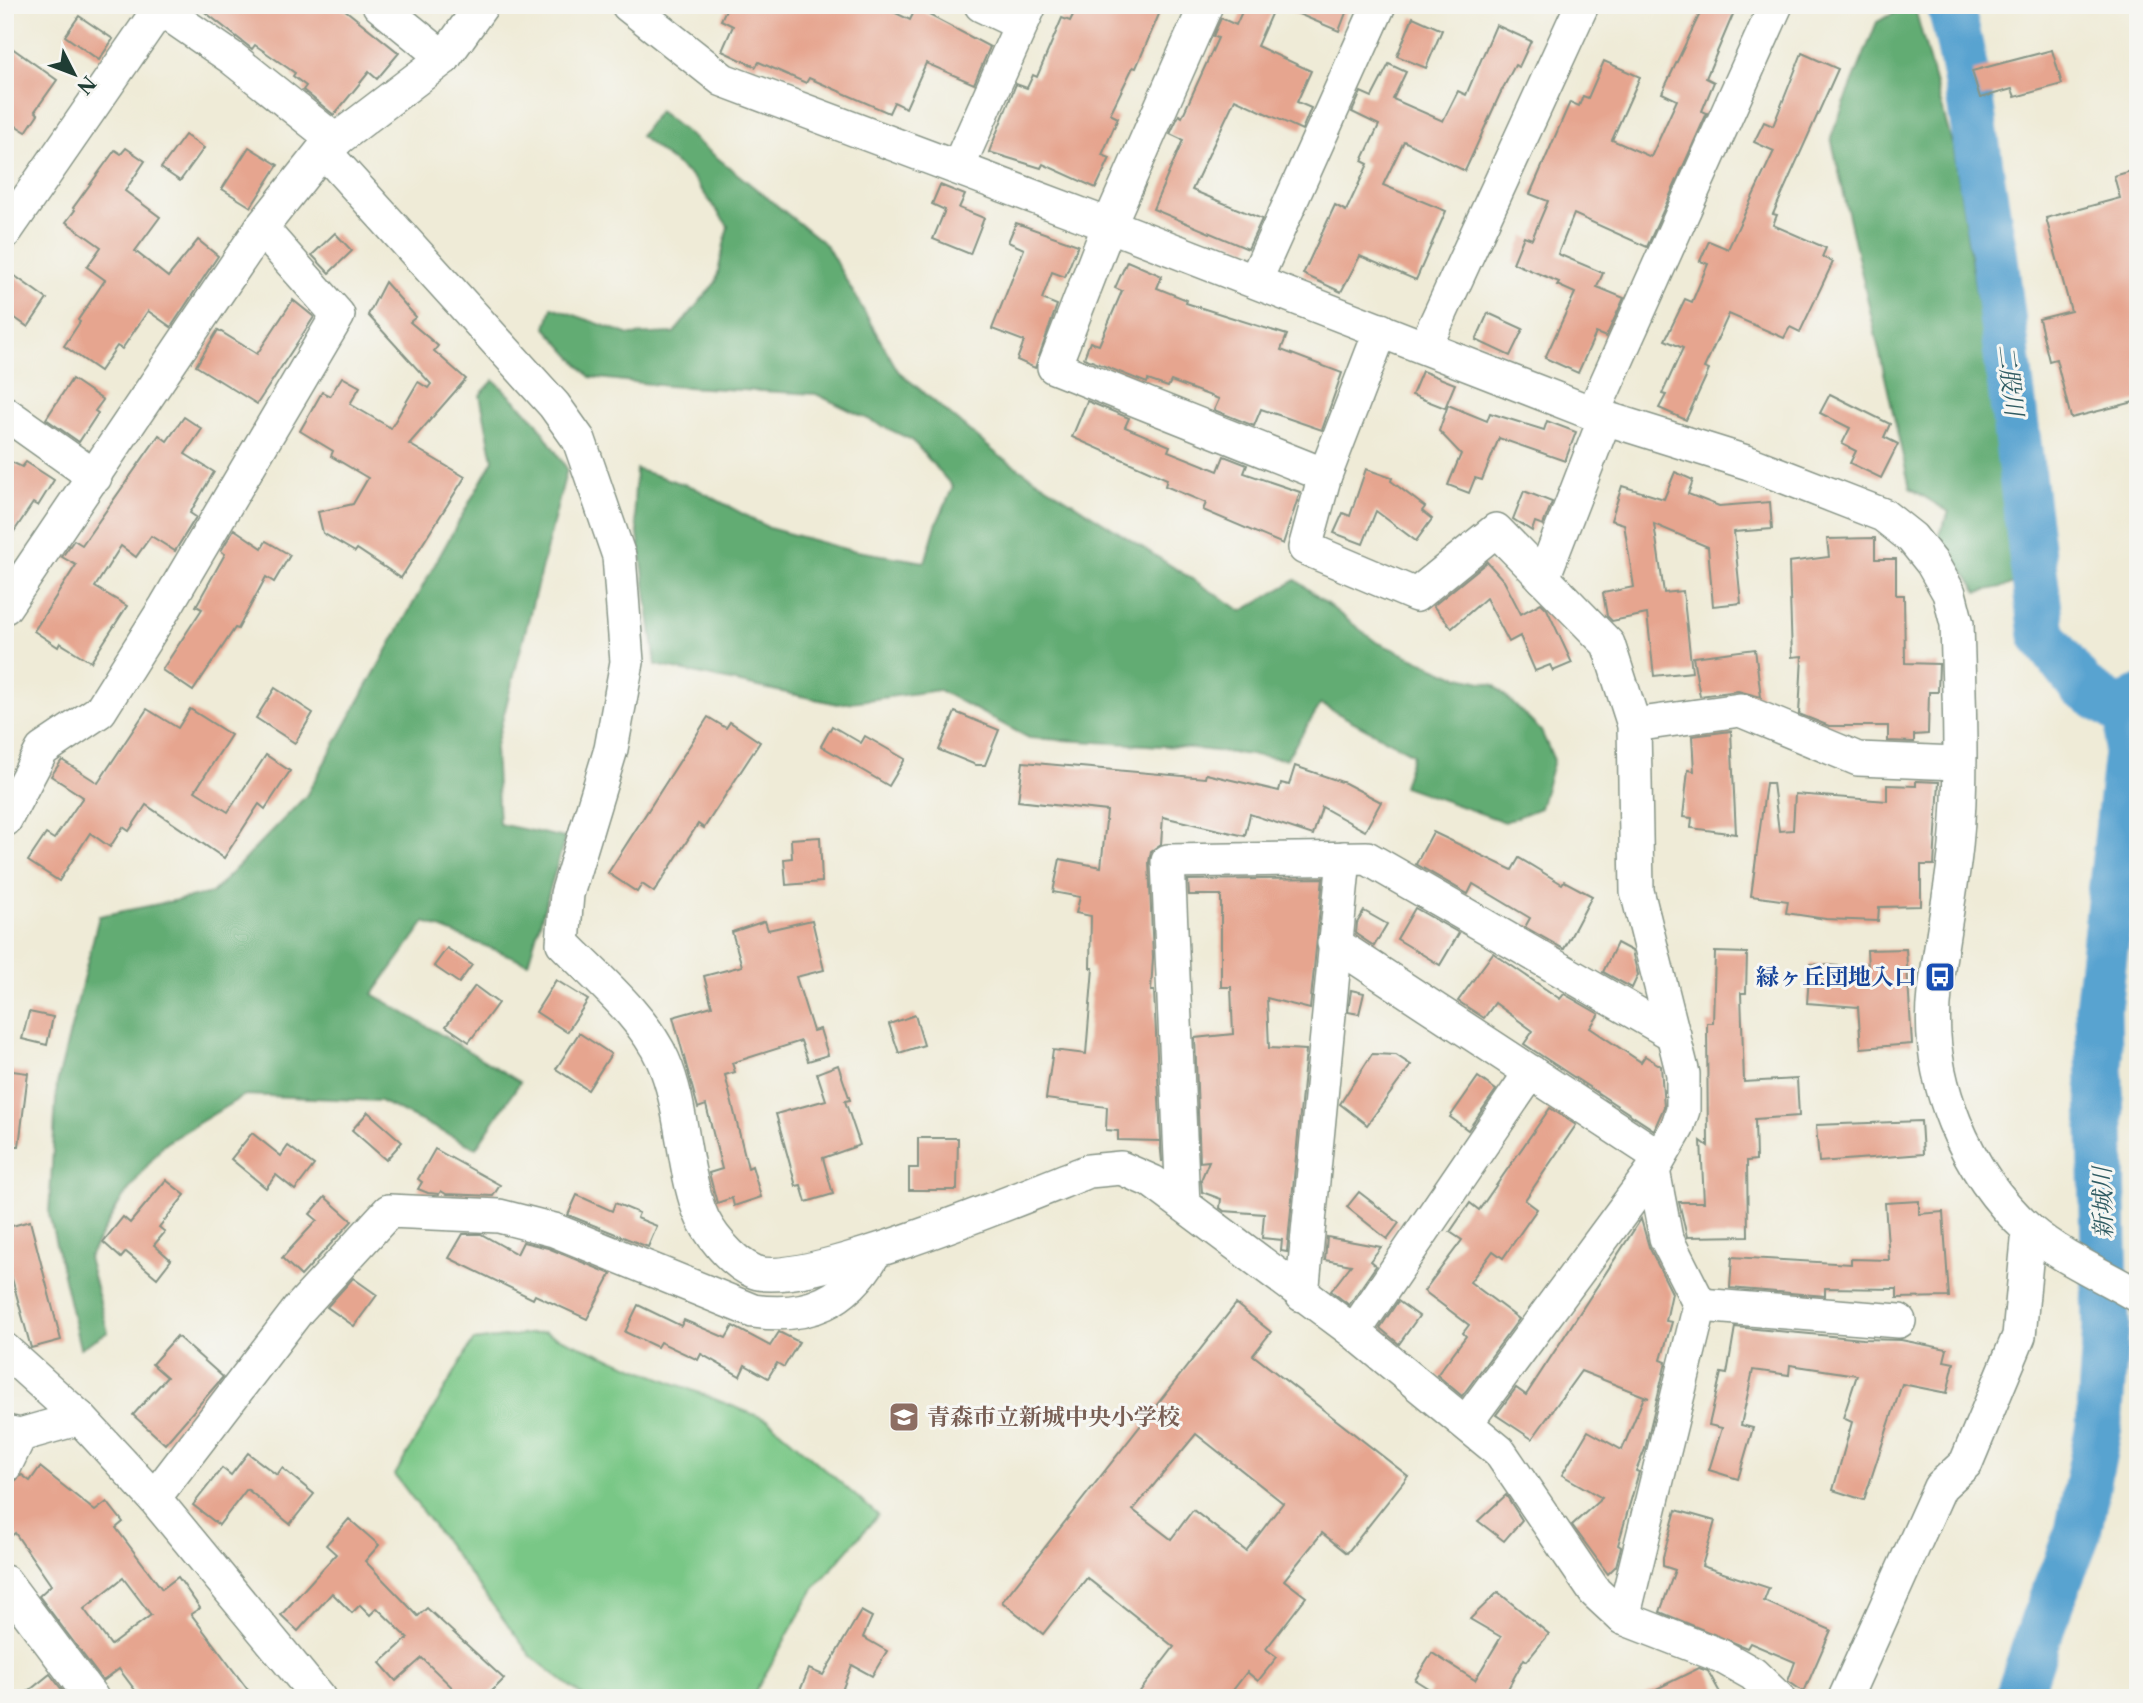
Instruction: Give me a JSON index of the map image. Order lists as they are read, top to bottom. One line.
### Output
{"water":["二股川","新城川"],"places":{"bus stop":["緑ヶ丘団地入口"],"school or university":["青森市立新城中央小学校"]},"north":"bottom right"}
